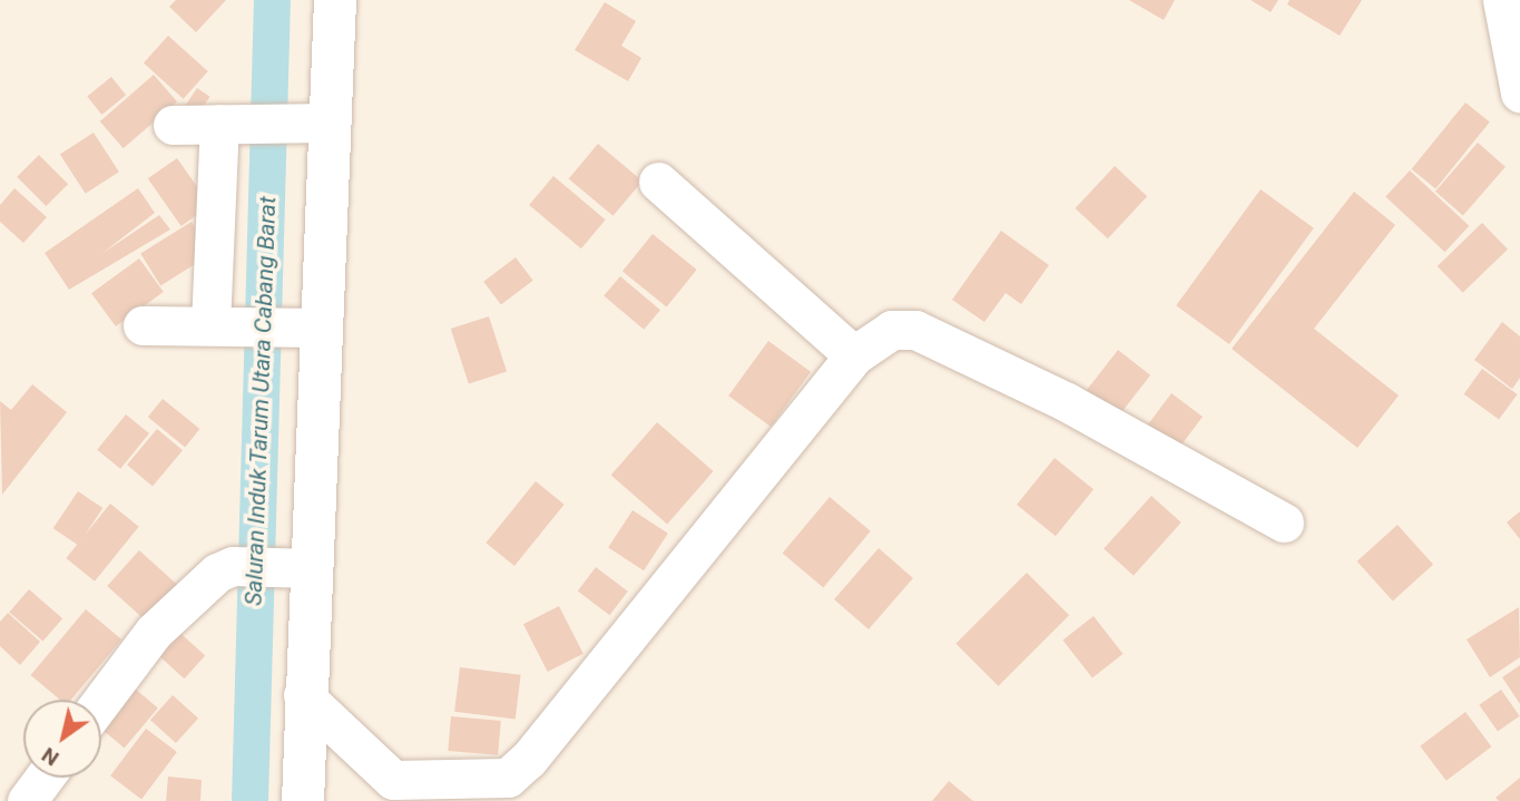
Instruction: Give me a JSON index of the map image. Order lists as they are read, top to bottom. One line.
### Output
{"water":["Saluran Induk Tarum Utara Cabang Barat"],"north":"bottom left"}
